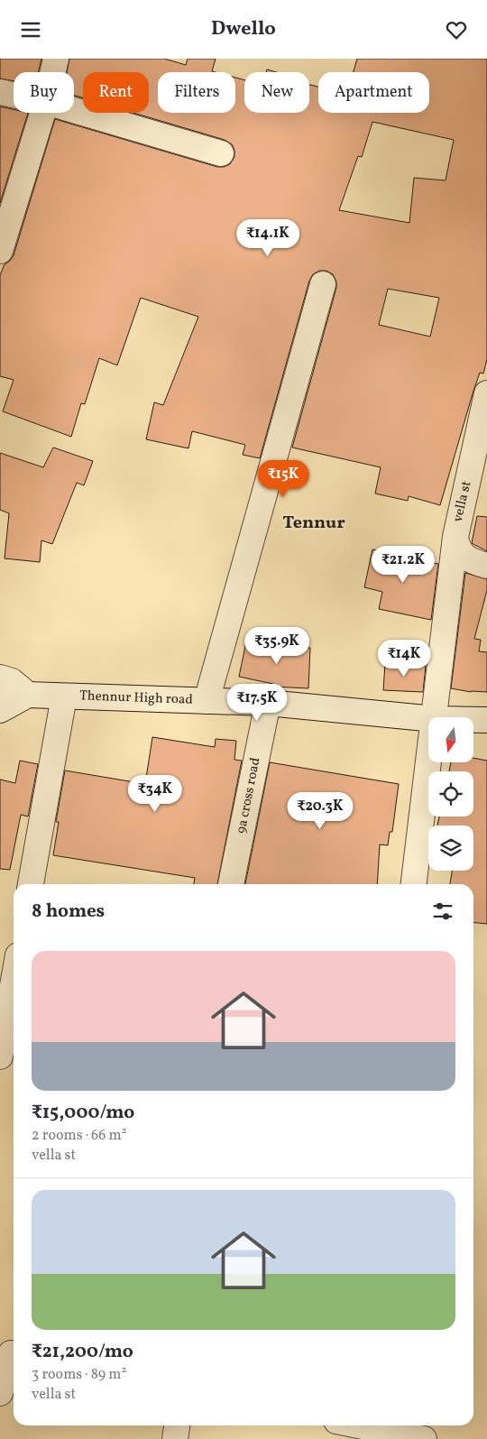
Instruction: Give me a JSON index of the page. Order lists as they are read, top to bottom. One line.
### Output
{"streets":{"street":["vella st","Thennur High road","9a cross road"]},"crossings":[["Thennur High road","9a cross road"]],"districts":["Tennur"],"north":"bottom","page":{"header":"Dwello","chip":["Buy","Rent","Filters","New","Apartment"],"price":["₹14.1K","₹15K","₹21.2K","₹35.9K","₹14K","₹17.5K","₹34K","₹20.3K"],"heading":"8 homes","list":[{"name":"₹15,000/mo","note":"2 rooms · 66 m² · vella st"},{"name":"₹21,200/mo","note":"3 rooms · 89 m² · vella st"}]}}
